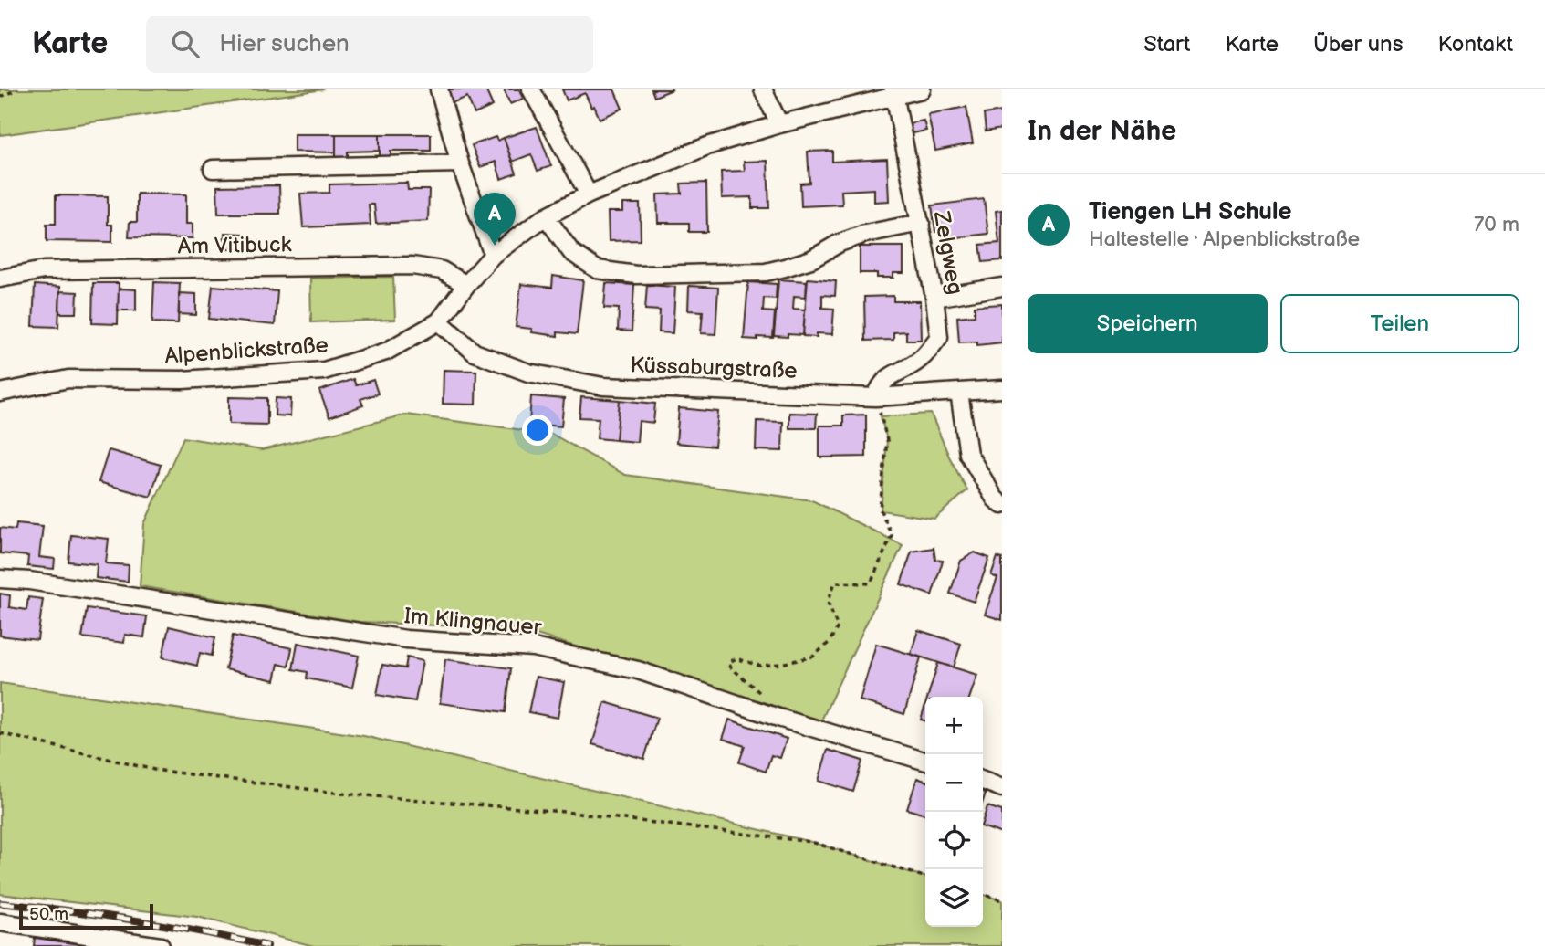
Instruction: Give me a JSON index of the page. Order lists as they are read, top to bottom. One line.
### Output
{"streets":{"street":["Am Vitibuck","Zelgweg","Alpenblickstraße","Küssaburgstraße","Im Klingnauer"]},"crossings":[["Am Vitibuck","Alpenblickstraße"],["Zelgweg","Alpenblickstraße"],["Zelgweg","Küssaburgstraße"],["Alpenblickstraße","Küssaburgstraße"]],"scale_bar":"50 m","page":{"header":"Karte","search":"Hier suchen","nav":["Start","Karte","Über uns","Kontakt"],"heading":"In der Nähe","list":[{"mark":"A","name":"Tiengen LH Schule","note":"Haltestelle · Alpenblickstraße","value":"70 m"}],"pins":"A","buttons":["Speichern","Teilen"],"map_buttons":["+","−"],"scale":"50 m"}}
